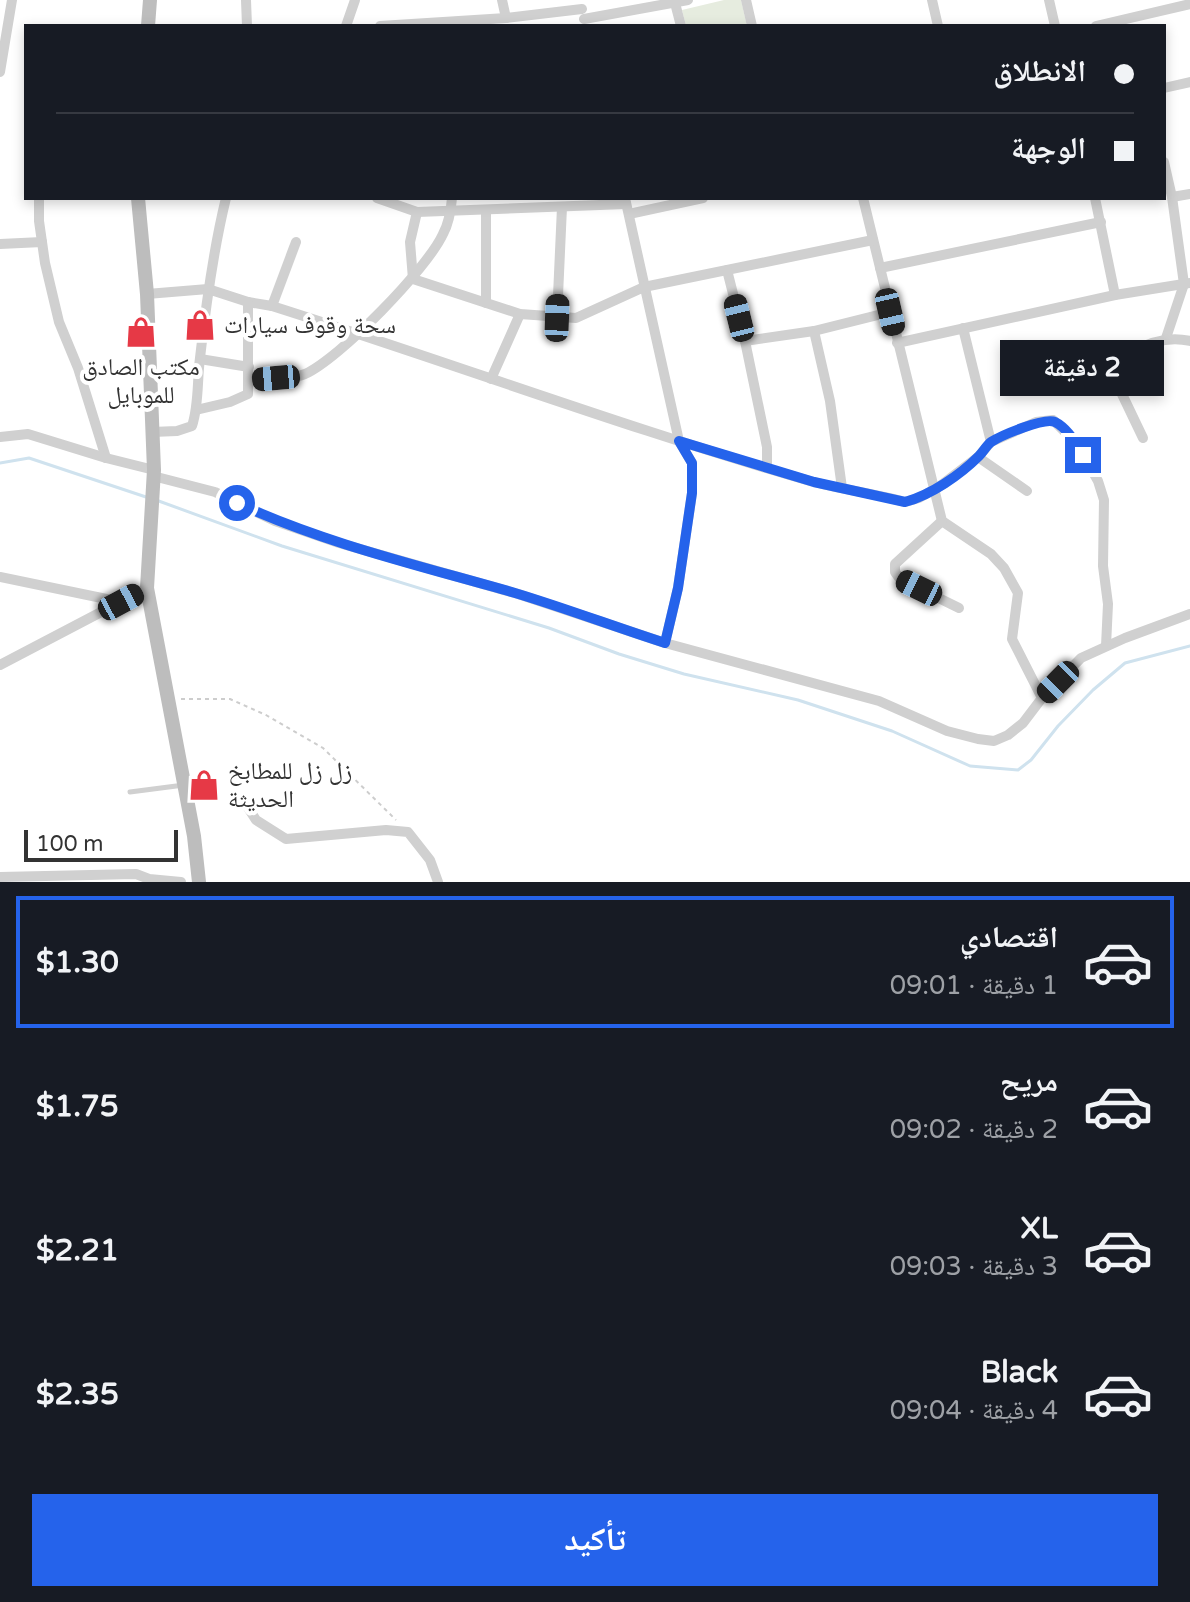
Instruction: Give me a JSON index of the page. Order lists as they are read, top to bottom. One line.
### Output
{"places":{"shop":["سحة وقوف سيارات","مكتب الصادق للموبايل","زل زل للمطابخ الحديثة"]},"scale_bar":"100 m","page":{"banner":["الانطلاق","الوجهة"],"bubble":"2 دقيقة","scale":"100 m","list":[{"name":"اقتصادي","note":"1 دقيقة · 09:01","value":"$1.30"},{"name":"مريح","note":"2 دقيقة · 09:02","value":"$1.75"},{"name":"XL","note":"3 دقيقة · 09:03","value":"$2.21"},{"name":"Black","note":"4 دقيقة · 09:04","value":"$2.35"}],"buttons":"تأكيد"}}
